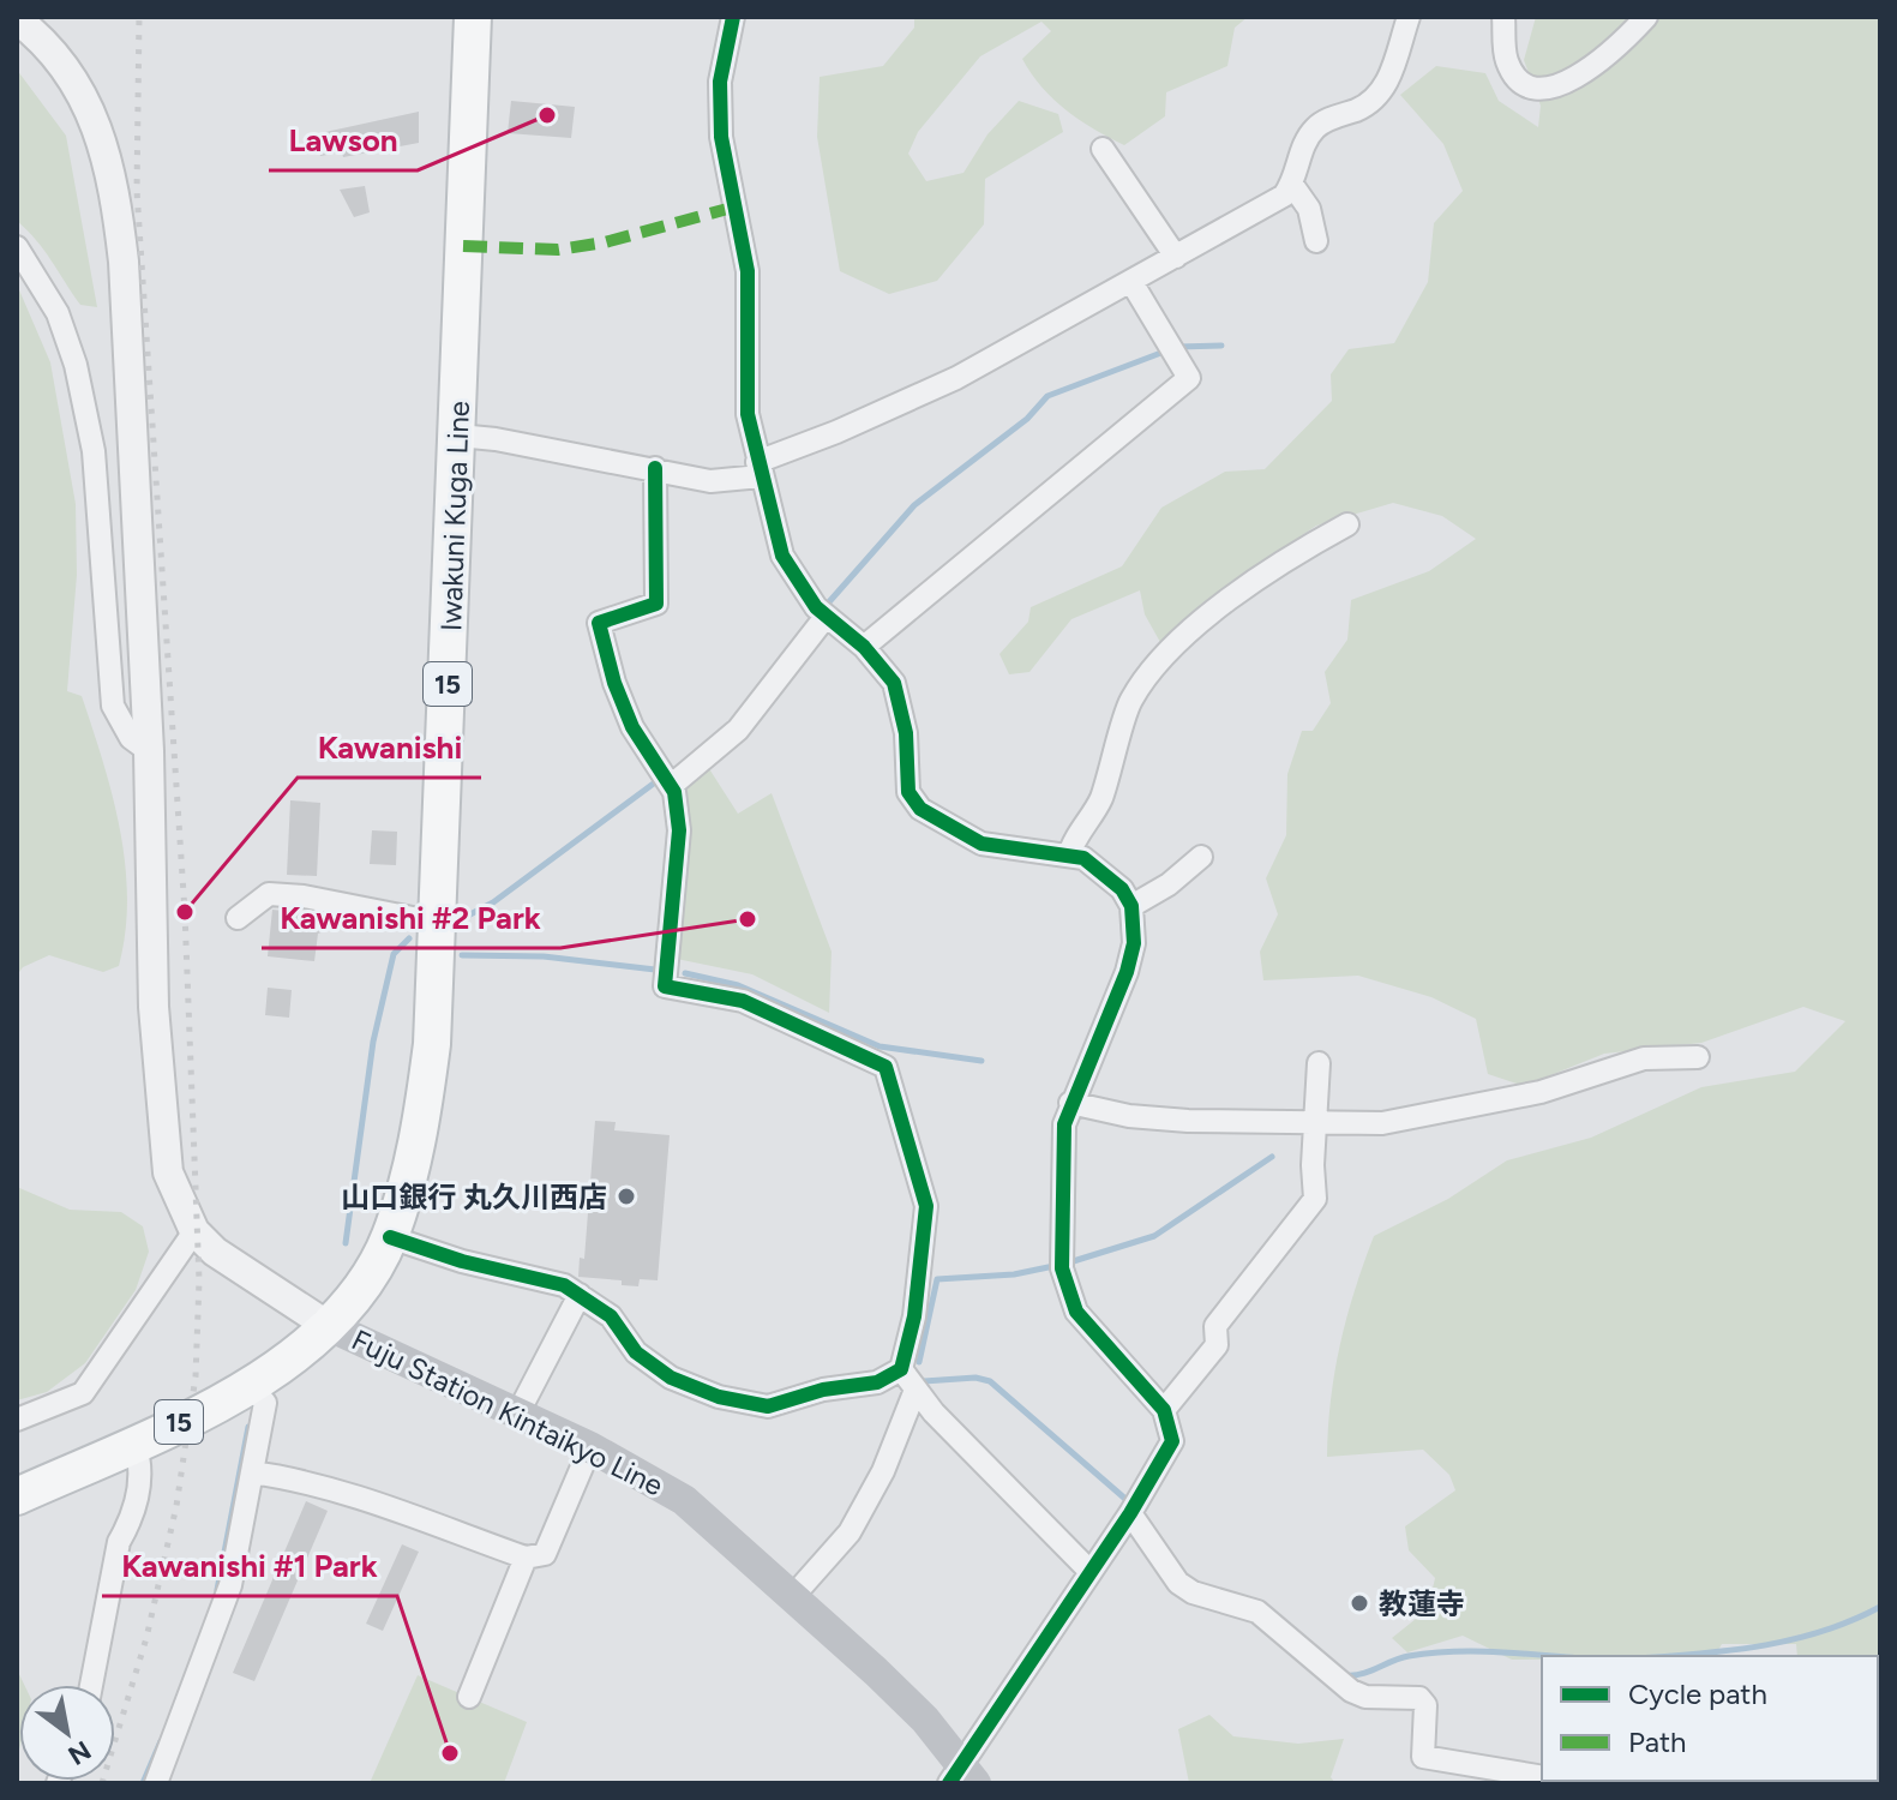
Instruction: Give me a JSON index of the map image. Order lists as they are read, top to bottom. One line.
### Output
{"streets":{"main road":["Iwakuni Kuga Line","15","Fuju Station Kintaikyo Line"]},"crossings":[["Iwakuni Kuga Line","Fuju Station Kintaikyo Line"]],"places":["Lawson","Kawanishi","Kawanishi #2 Park","山口銀行 丸久川西店","教蓮寺","Kawanishi #1 Park"],"legend":["Cycle path","Path"],"north":"bottom right"}
